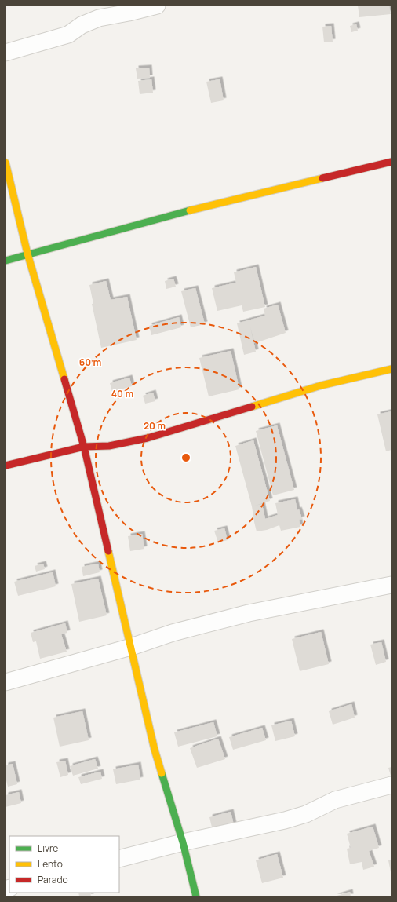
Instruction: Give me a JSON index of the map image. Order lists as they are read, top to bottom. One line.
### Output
{"legend":["Livre","Lento","Parado"],"rings":["60 m","40 m","20 m"]}
